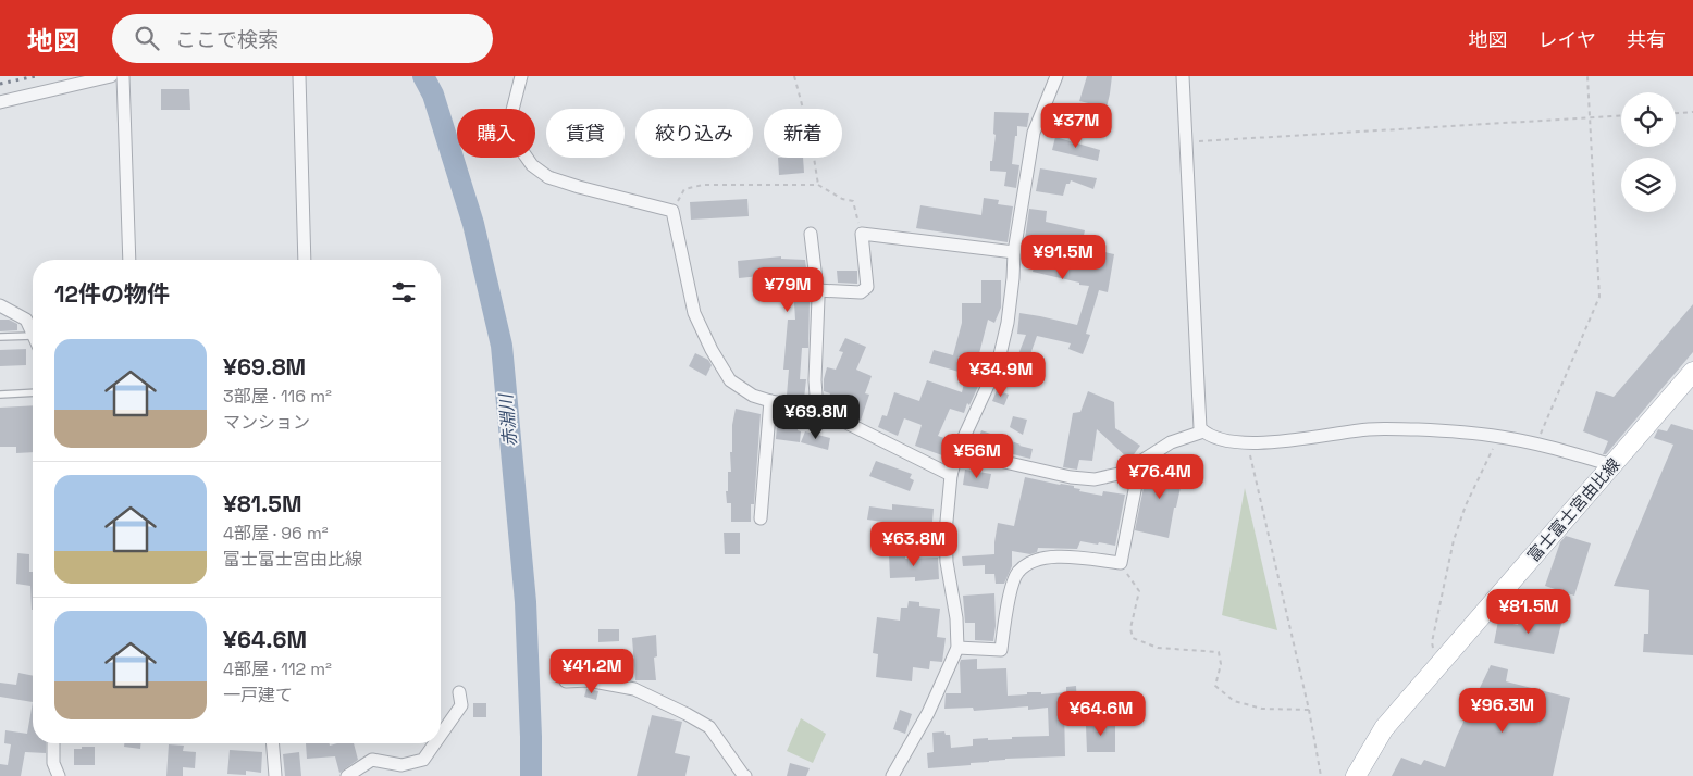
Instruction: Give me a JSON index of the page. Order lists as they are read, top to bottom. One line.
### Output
{"streets":{"main road":["富士富士宮由比線"]},"water":["赤淵川"],"page":{"header":"地図","search":"ここで検索","nav":["地図","レイヤ","共有"],"price":["¥37M","¥91.5M","¥79M","¥34.9M","¥69.8M","¥56M","¥76.4M","¥63.8M","¥81.5M","¥41.2M","¥96.3M","¥64.6M"],"chip":["購入","賃貸","絞り込み","新着"],"heading":"12件の物件","list":[{"name":"¥69.8M","note":"3部屋 · 116 m² · マンション"},{"name":"¥81.5M","note":"4部屋 · 96 m² · 富士富士宮由比線"},{"name":"¥64.6M","note":"4部屋 · 112 m² · 一戸建て"}]}}
